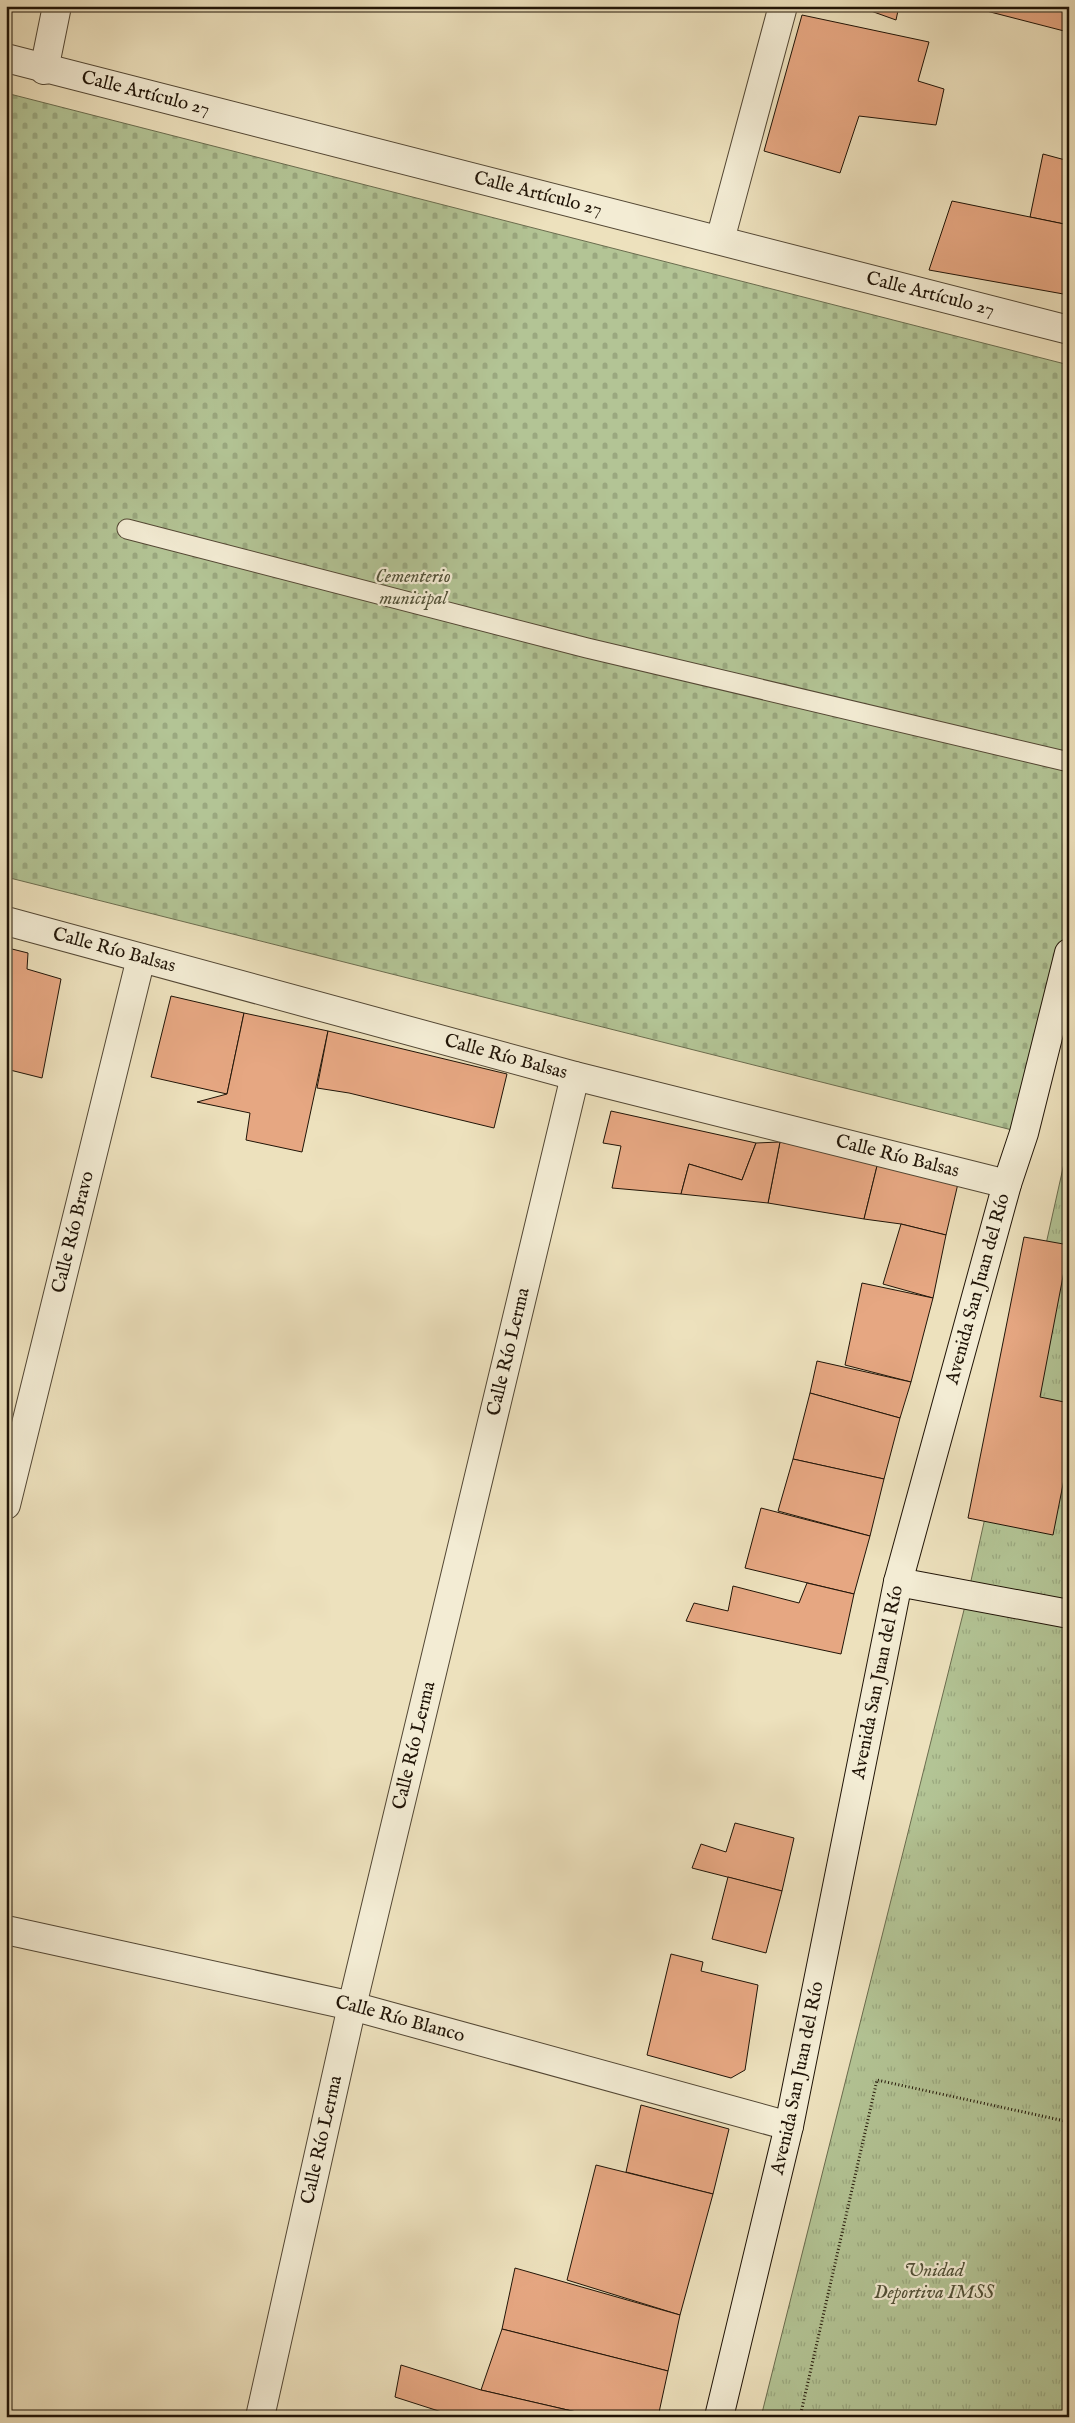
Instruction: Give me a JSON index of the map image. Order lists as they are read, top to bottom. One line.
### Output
{"streets":{"street":["Calle Artículo 27","Calle Río Balsas","Calle Río Bravo","Avenida San Juan del Río","Calle Río Lerma","Calle Río Blanco"]},"crossings":[["Calle Río Balsas","Calle Río Bravo"],["Calle Río Balsas","Avenida San Juan del Río"],["Calle Río Balsas","Calle Río Lerma"],["Avenida San Juan del Río","Calle Río Blanco"],["Calle Río Lerma","Calle Río Blanco"]],"parks":["Cementerio municipal","Unidad Deportiva IMSS"]}
